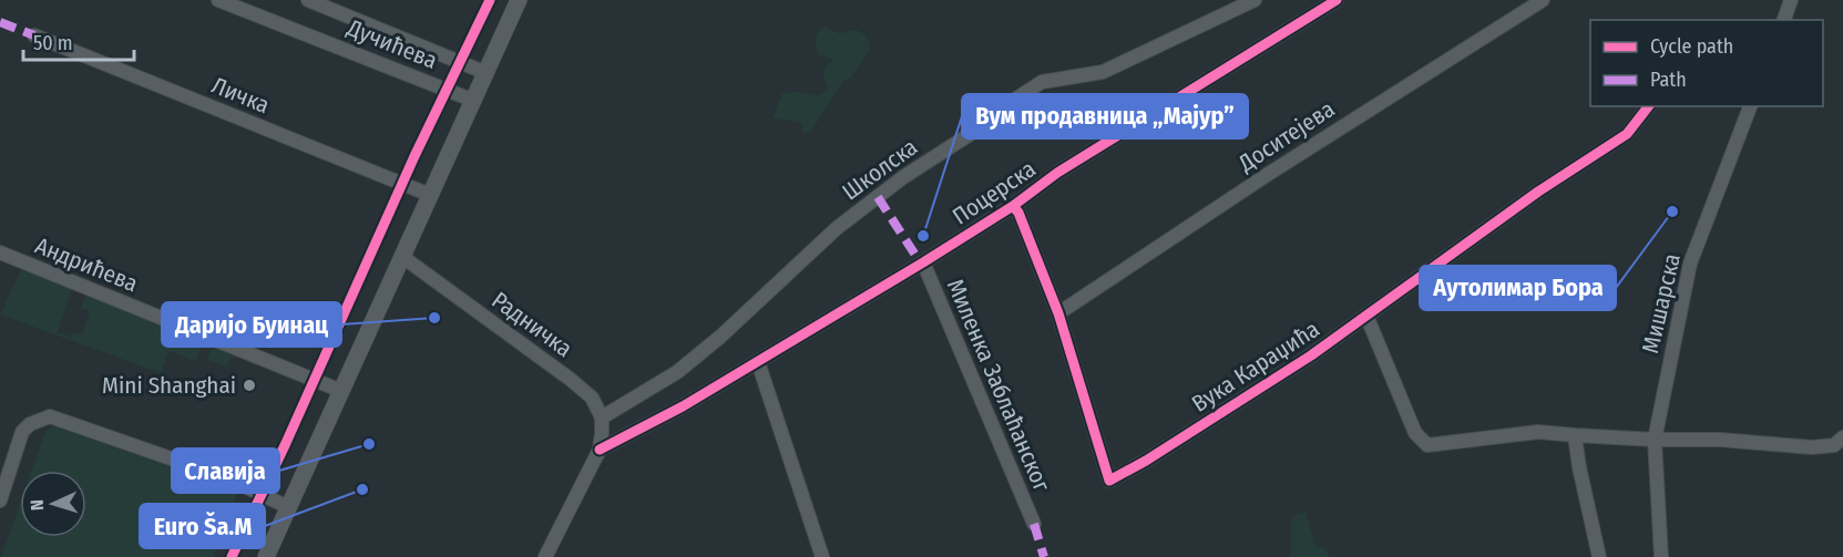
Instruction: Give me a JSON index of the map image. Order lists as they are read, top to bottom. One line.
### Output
{"streets":{"street":["Дучићева","Личка","Доситејева","Школска","Поцерска","Андрићева","Мишарска","Радничка","Вука Караџића","Миленка Заблаћанског"]},"crossings":[["Доситејева","Вука Караџића"],["Школска","Радничка"],["Поцерска","Вука Караџића"],["Поцерска","Миленка Заблаћанског"]],"places":["Аутолимар Бора","Вум продавница „Мајур”","Даријо Буинац","Mini Shanghai","Славија","Euro Ša.M"],"legend":["Cycle path","Path"],"scale_bar":"50 m","north":"left"}
